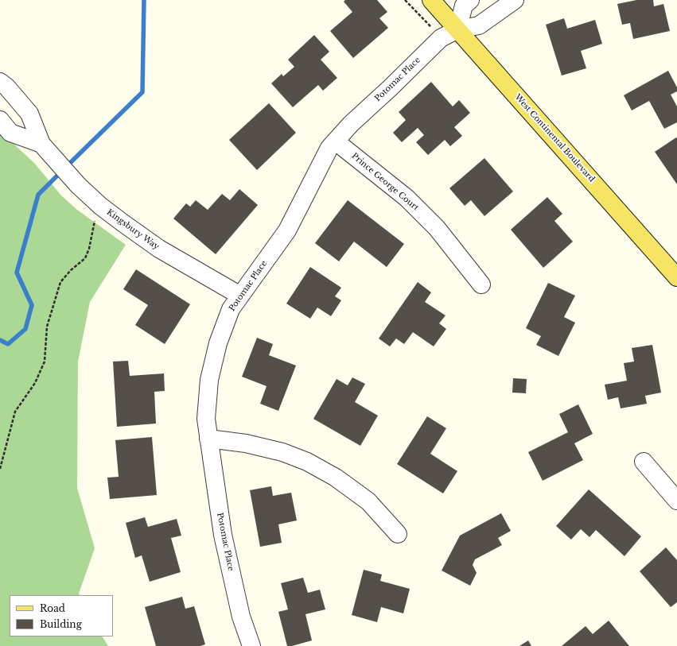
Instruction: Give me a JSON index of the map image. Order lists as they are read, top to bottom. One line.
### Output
{"streets":{"main road":["West Continental Boulevard"],"street":["Potomac Place","Prince George Court","Kingsbury Way"]},"crossings":[["Potomac Place","West Continental Boulevard"],["Potomac Place","Prince George Court"],["Potomac Place","Kingsbury Way"]],"legend":["Road","Building"]}
